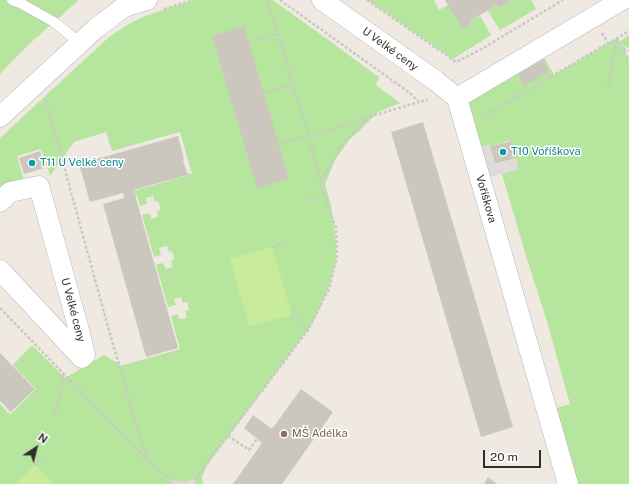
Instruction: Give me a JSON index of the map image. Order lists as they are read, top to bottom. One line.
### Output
{"streets":{"street":["U Velké ceny","Voříškova"]},"crossings":[["U Velké ceny","Voříškova"]],"places":["T10 Voříškova","T11 U Velké ceny","MŠ Adélka"],"scale_bar":"20 m","north":"top right"}
